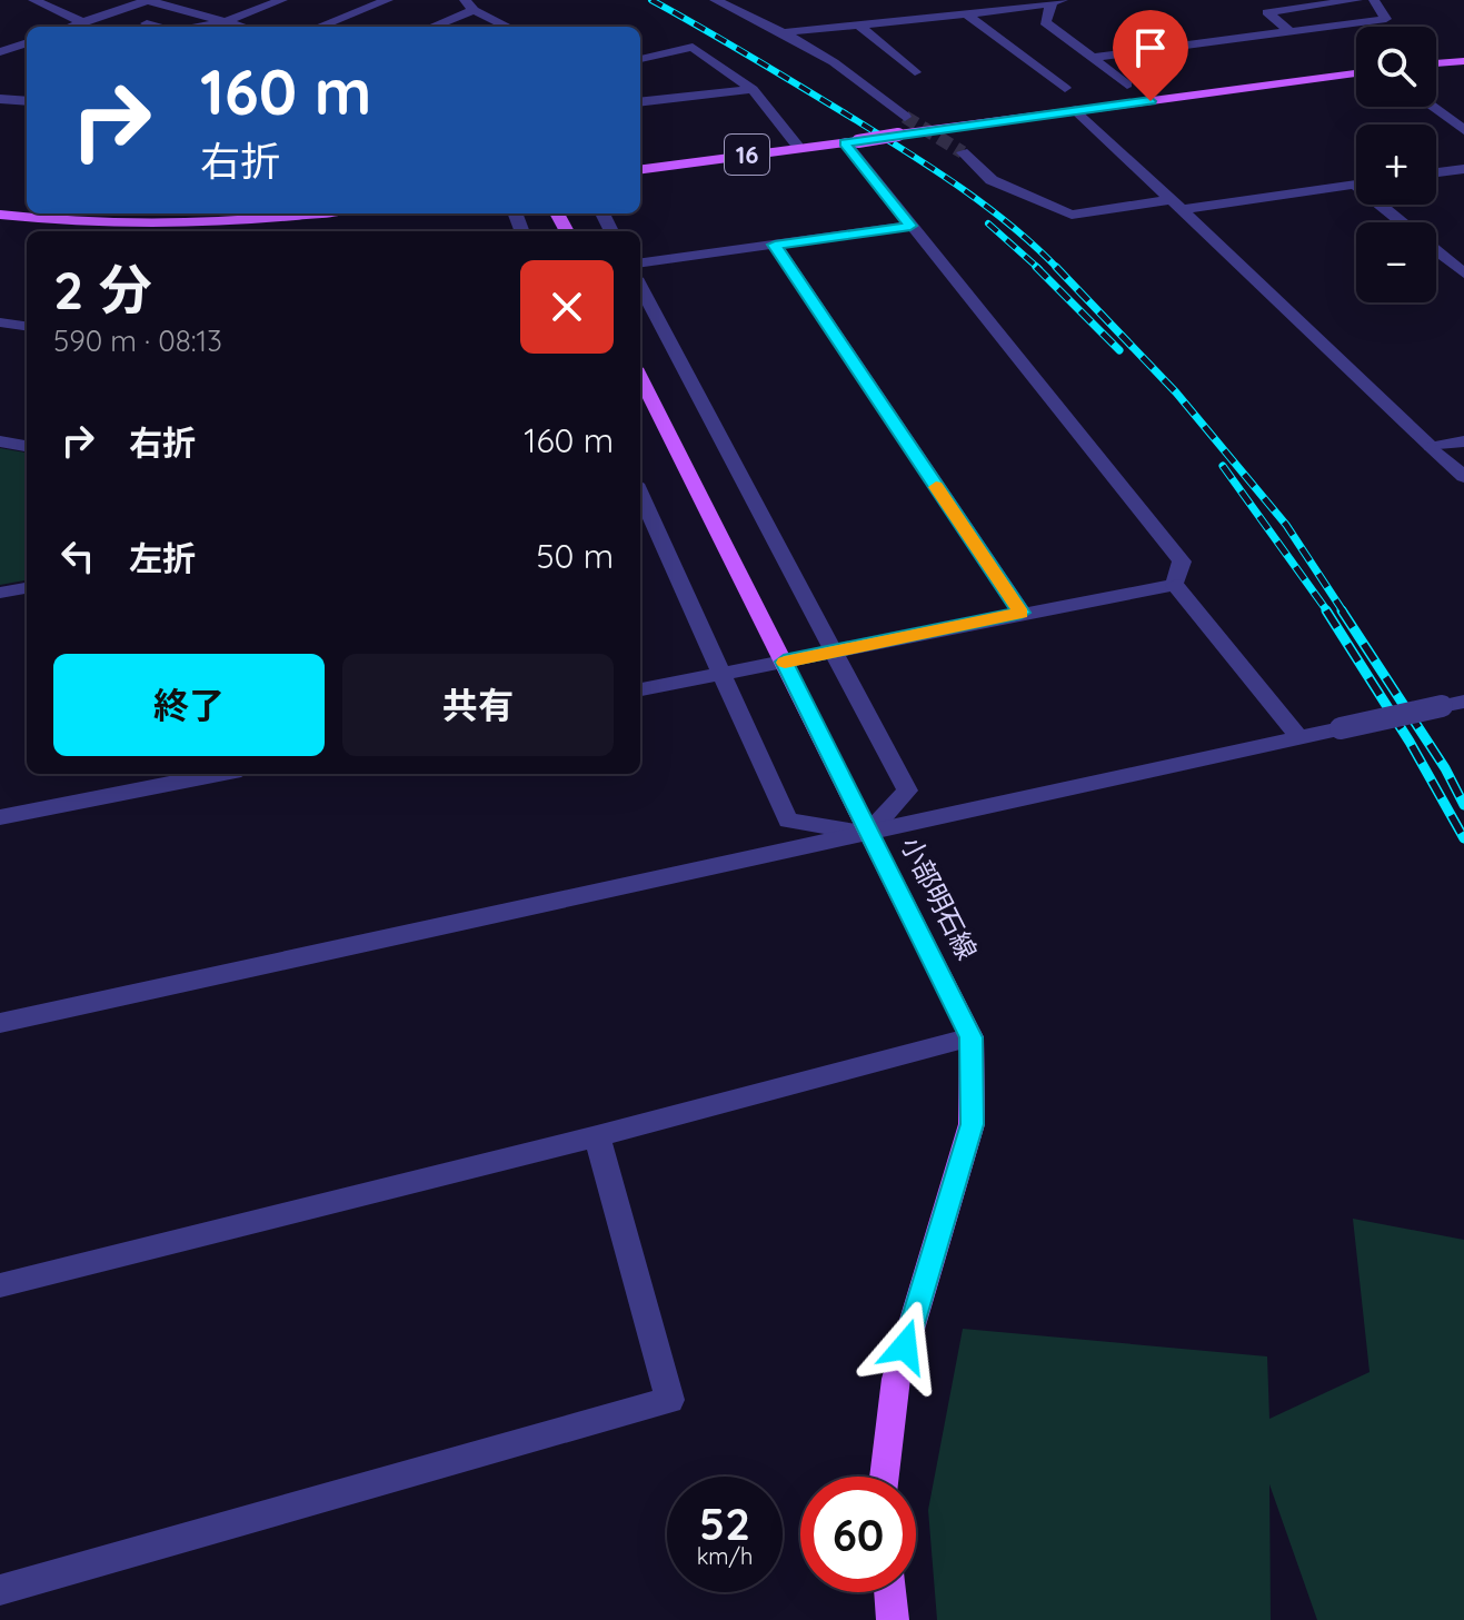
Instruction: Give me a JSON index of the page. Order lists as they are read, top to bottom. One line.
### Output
{"streets":{"main road":["16","小部明石線"]},"page":{"map_buttons":["+","−"],"turn":["160 m","右折"],"heading":["2 分","590 m · 08:13"],"list":[{"name":"右折","value":"160 m"},{"name":"左折","value":"50 m"}],"buttons":["終了","共有"],"speed":"52 km/h","limit":"60"}}
